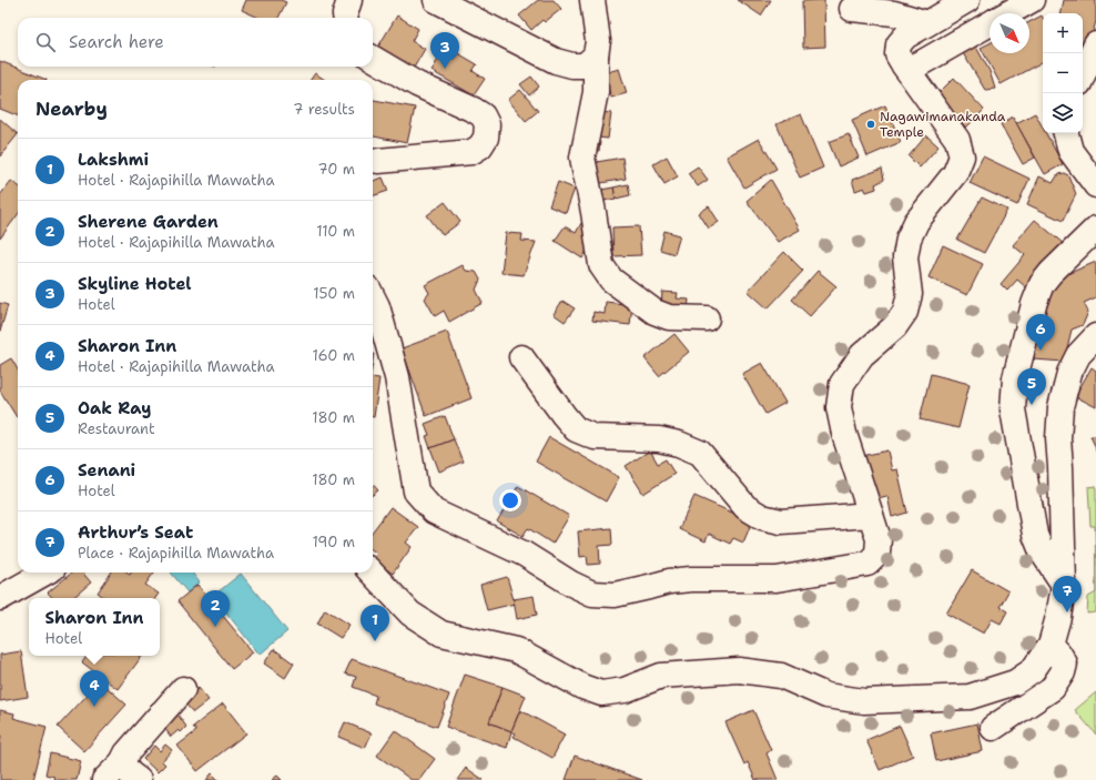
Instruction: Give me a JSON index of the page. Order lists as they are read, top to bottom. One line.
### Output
{"places":["Nagawimanakanda Temple"],"north":"bottom right","page":{"map_buttons":["+","−"],"search":"Search here","pins":["3","6","5","7","2","1","4"],"heading":["Nearby","7 results"],"list":[{"mark":"1","name":"Lakshmi","note":"Hotel · Rajapihilla Mawatha","value":"70 m"},{"mark":"2","name":"Sherene Garden","note":"Hotel · Rajapihilla Mawatha","value":"110 m"},{"mark":"3","name":"Skyline Hotel","note":"Hotel","value":"150 m"},{"mark":"4","name":"Sharon Inn","note":"Hotel · Rajapihilla Mawatha","value":"160 m"},{"mark":"5","name":"Oak Ray","note":"Restaurant","value":"180 m"},{"mark":"6","name":"Senani","note":"Hotel","value":"180 m"},{"mark":"7","name":"Arthur’s Seat","note":"Place · Rajapihilla Mawatha","value":"190 m"}],"popup":["Sharon Inn","Hotel"]}}
